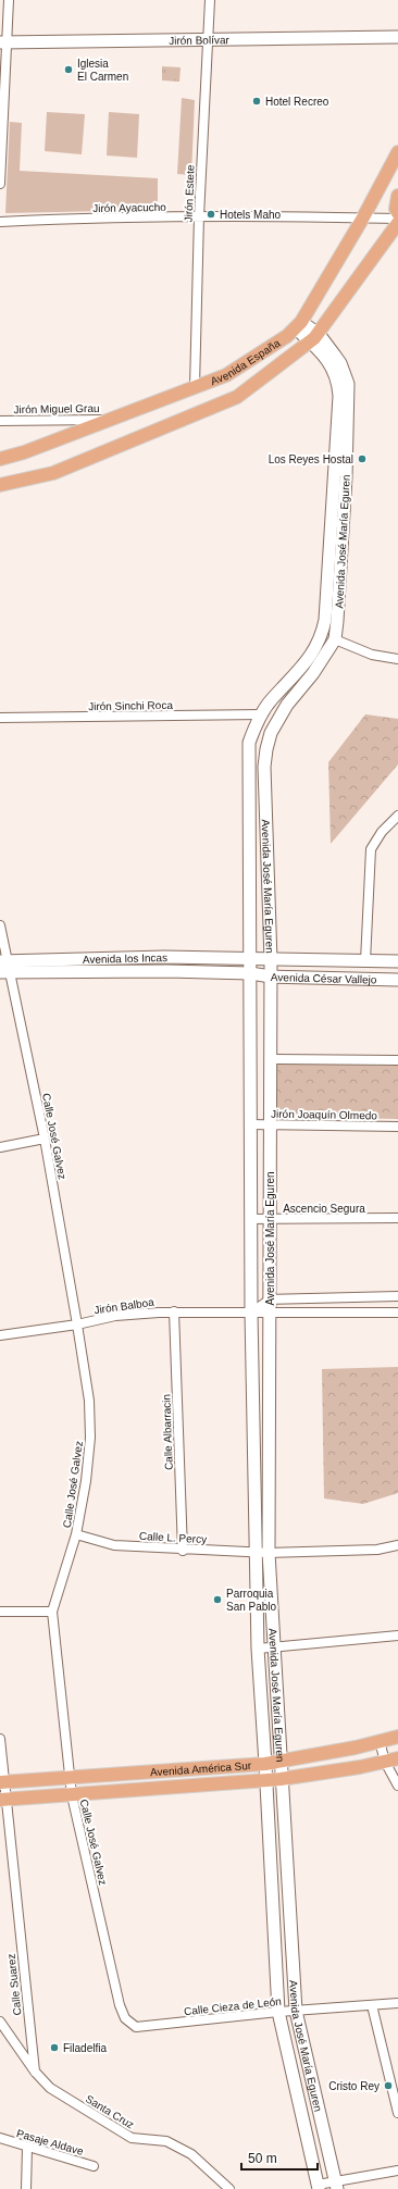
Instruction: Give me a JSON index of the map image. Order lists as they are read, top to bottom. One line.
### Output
{"streets":{"main road":["Jirón Bolívar","Avenida España","Avenida José María Eguren","Avenida los Incas","Avenida César Vallejo","Avenida América Sur"],"street":["Jirón Estete","Jirón Ayacucho","Jirón Miguel Grau","Jirón Sinchi Roca","Jirón Joaquín Olmedo","Calle José Galvez","Ascencio Segura","Jirón Balboa","Calle Albarracin","Calle L. Percy","Calle Suarez","Calle Cieza de León","Santa Cruz","Pasaje Aldave"]},"crossings":[["Jirón Bolívar","Jirón Estete"],["Jirón Estete","Jirón Ayacucho"],["Jirón Estete","Avenida España"],["Jirón Ayacucho","Avenida España"],["Avenida España","Jirón Miguel Grau"],["Avenida España","Avenida José María Eguren"],["Avenida José María Eguren","Jirón Sinchi Roca"],["Avenida José María Eguren","Avenida los Incas"],["Avenida José María Eguren","Avenida César Vallejo"],["Avenida José María Eguren","Jirón Joaquín Olmedo"],["Avenida José María Eguren","Ascencio Segura"],["Avenida José María Eguren","Jirón Balboa"],["Avenida José María Eguren","Calle L. Percy"],["Avenida José María Eguren","Avenida América Sur"],["Avenida José María Eguren","Calle Cieza de León"],["Avenida los Incas","Avenida César Vallejo"],["Avenida los Incas","Calle José Galvez"],["Calle José Galvez","Jirón Balboa"],["Calle José Galvez","Calle L. Percy"],["Calle José Galvez","Avenida América Sur"],["Calle José Galvez","Calle Cieza de León"],["Jirón Balboa","Calle Albarracin"],["Calle Albarracin","Calle L. Percy"],["Avenida América Sur","Calle Suarez"],["Calle Suarez","Santa Cruz"]],"places":["Iglesia El Carmen","Hotel Recreo","Hotels Maho","Los Reyes Hostal","Parroquia San Pablo","Filadelfia","Cristo Rey"],"scale_bar":"50 m"}
